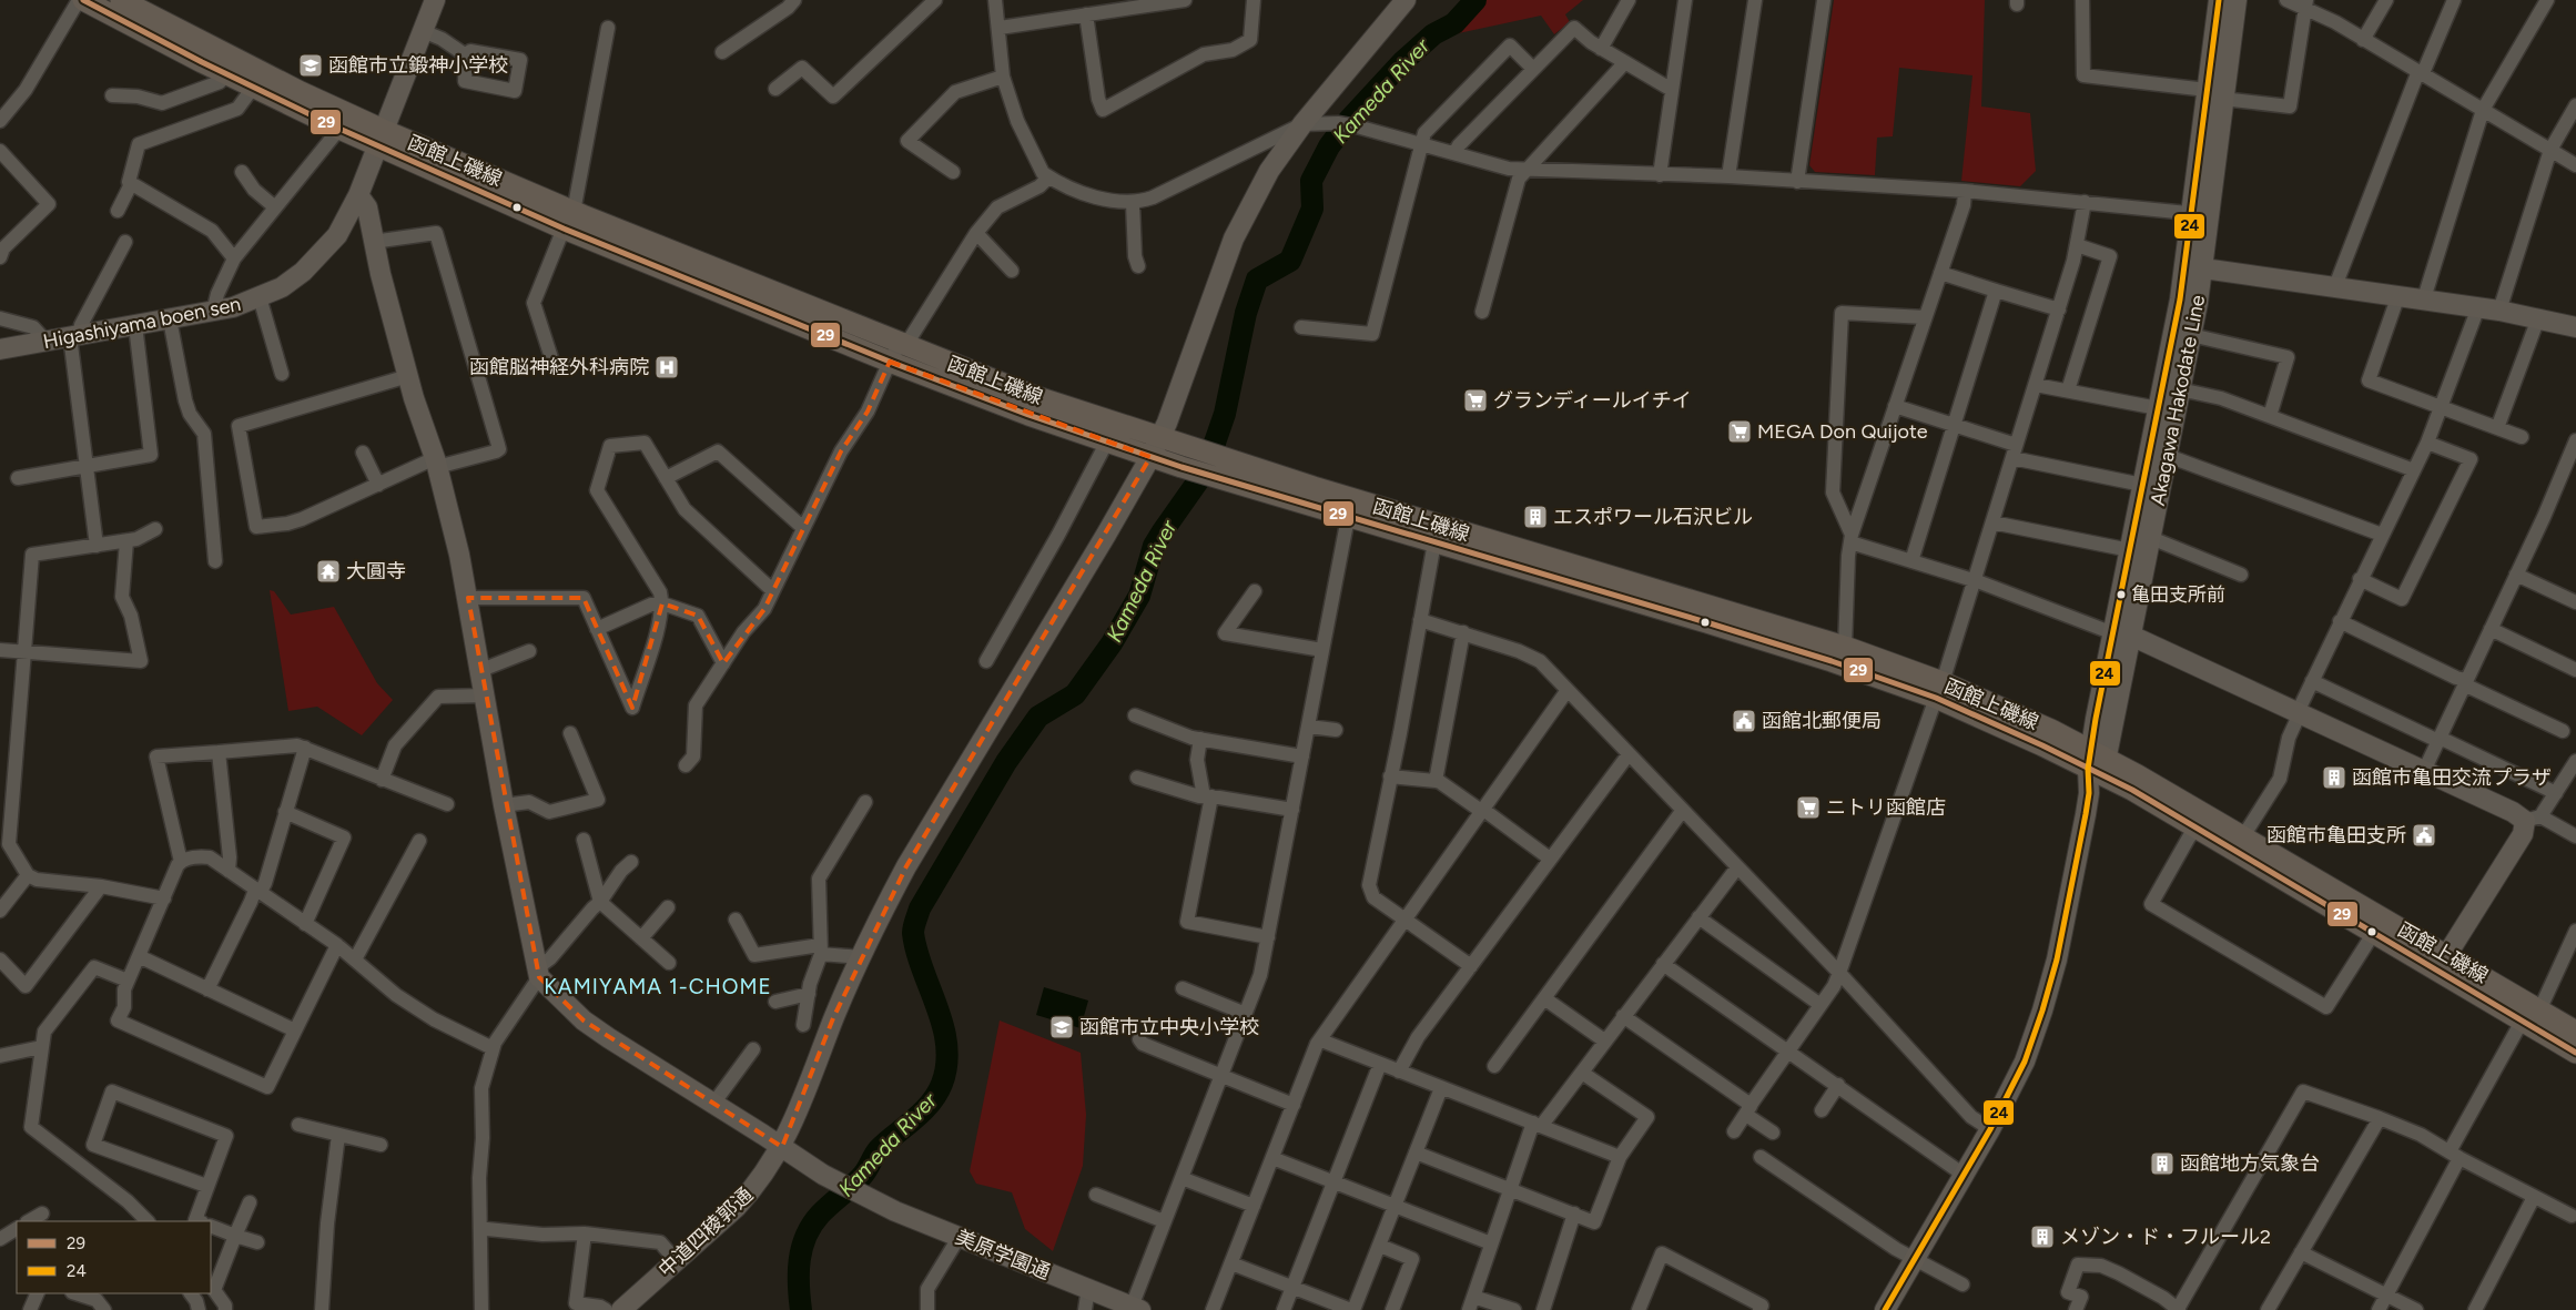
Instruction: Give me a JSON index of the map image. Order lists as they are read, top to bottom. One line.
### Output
{"streets":{"main road":["函館上磯線"],"street":["Higashiyama boen sen","Akagawa Hakodate Line","中道四稜郭通","美原学園通"]},"crossings":[["函館上磯線","Higashiyama boen sen"],["函館上磯線","Akagawa Hakodate Line"],["函館上磯線","中道四稜郭通"],["中道四稜郭通","美原学園通"]],"districts":["KAMIYAMA 1-CHOME"],"water":["Kameda River"],"places":{"school or university":["函館市立鍛神小学校","函館市立中央小学校"],"hospital":["函館脳神経外科病院"],"supermarket":["グランディールイチイ","MEGA Don Quijote","ニトリ函館店"],"building":["エスポワール石沢ビル","函館市亀田交流プラザ","函館地方気象台","メゾン・ド・フルール2"],"temple":["大圓寺"],"other":["亀田支所前"],"public building":["函館北郵便局","函館市亀田支所"]},"lines":["transit line 29","transit line 24"],"legend":["29","24"]}
